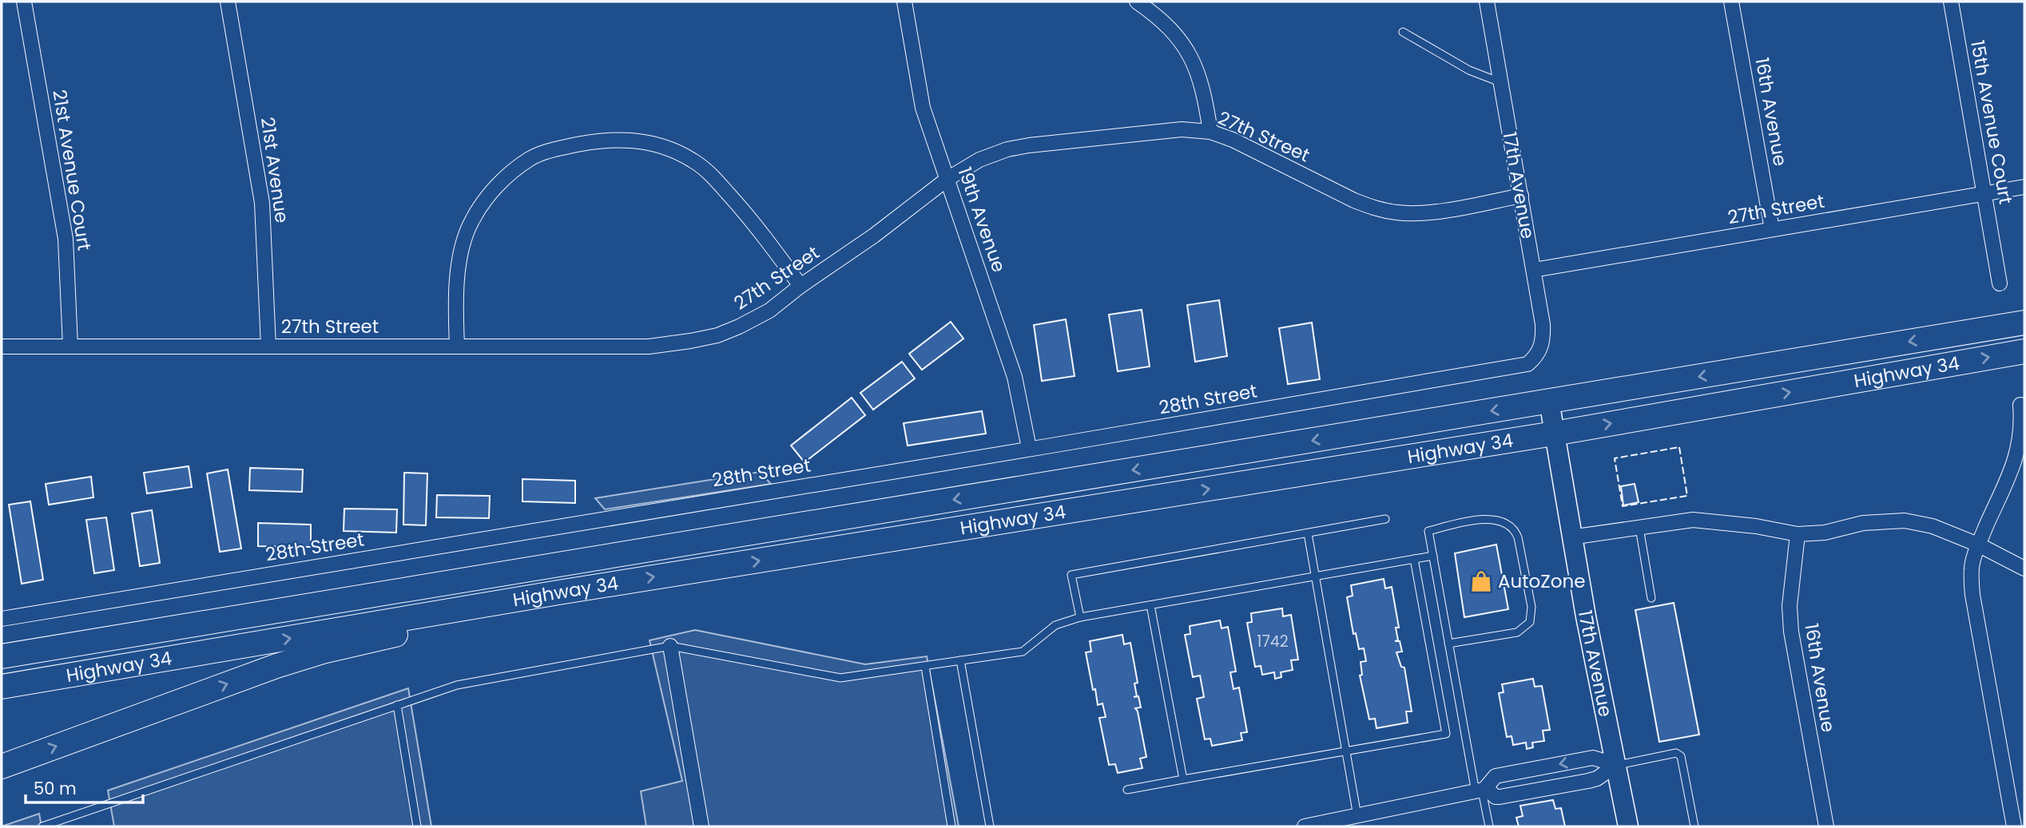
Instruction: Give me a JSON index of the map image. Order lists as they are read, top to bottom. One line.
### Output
{"streets":{"highway":["Highway 34"],"main road":["17th Avenue"],"street":["16th Avenue","15th Avenue Court","27th Street","21st Avenue Court","21st Avenue","19th Avenue","28th Street"]},"crossings":[["16th Avenue","27th Street"],["15th Avenue Court","27th Street"],["27th Street","21st Avenue Court"],["27th Street","21st Avenue"],["27th Street","17th Avenue"],["27th Street","19th Avenue"],["17th Avenue","Highway 34"],["17th Avenue","28th Street"],["19th Avenue","28th Street"]],"places":{"shop":["AutoZone"]},"house_numbers":["1742"],"scale_bar":"50 m"}
